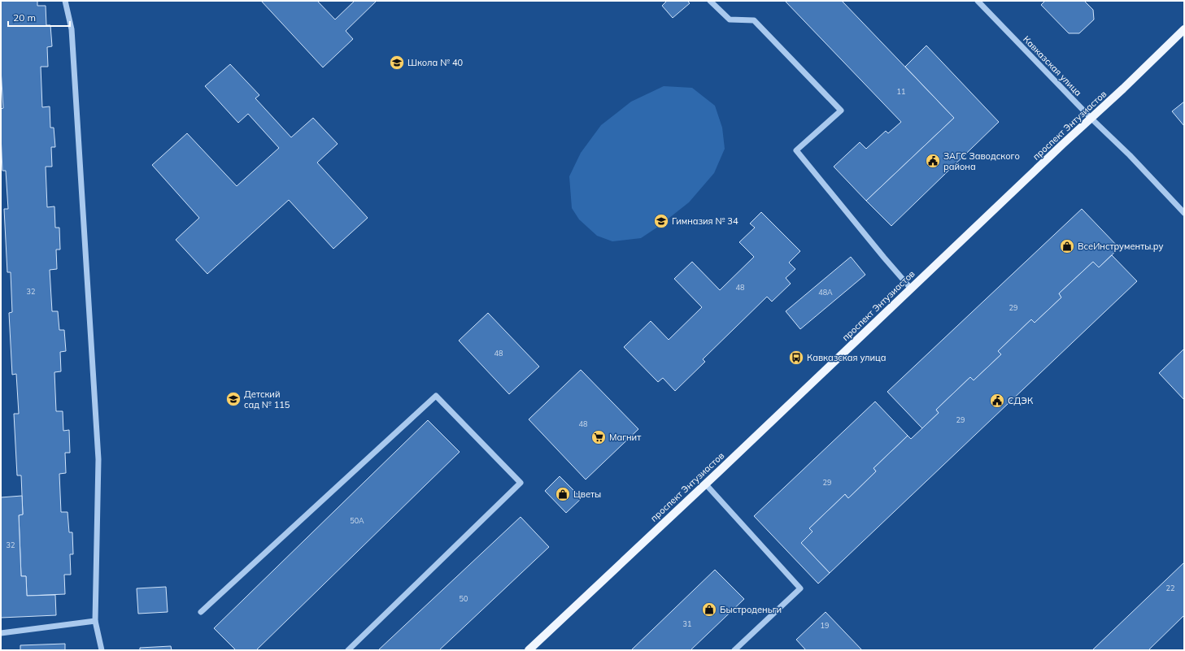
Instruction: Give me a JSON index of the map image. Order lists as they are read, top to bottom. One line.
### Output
{"streets":{"main road":["проспект Энтузиастов"],"street":["Кавказская улица"]},"crossings":[["Кавказская улица","проспект Энтузиастов"]],"places":{"school or university":["Школа № 40","Гимназия № 34","Детский сад № 115"],"public building":["ЗАГС Заводского района","СДЭК"],"shop":["ВсеИнструменты.ру","Цветы","Быстроденьги"],"bus stop":["Кавказская улица"],"supermarket":["Магнит"]},"house_numbers":["11","48","32","48А","29","48","29","48","29","50А","32","22","50","31","19"],"scale_bar":"20 m"}
